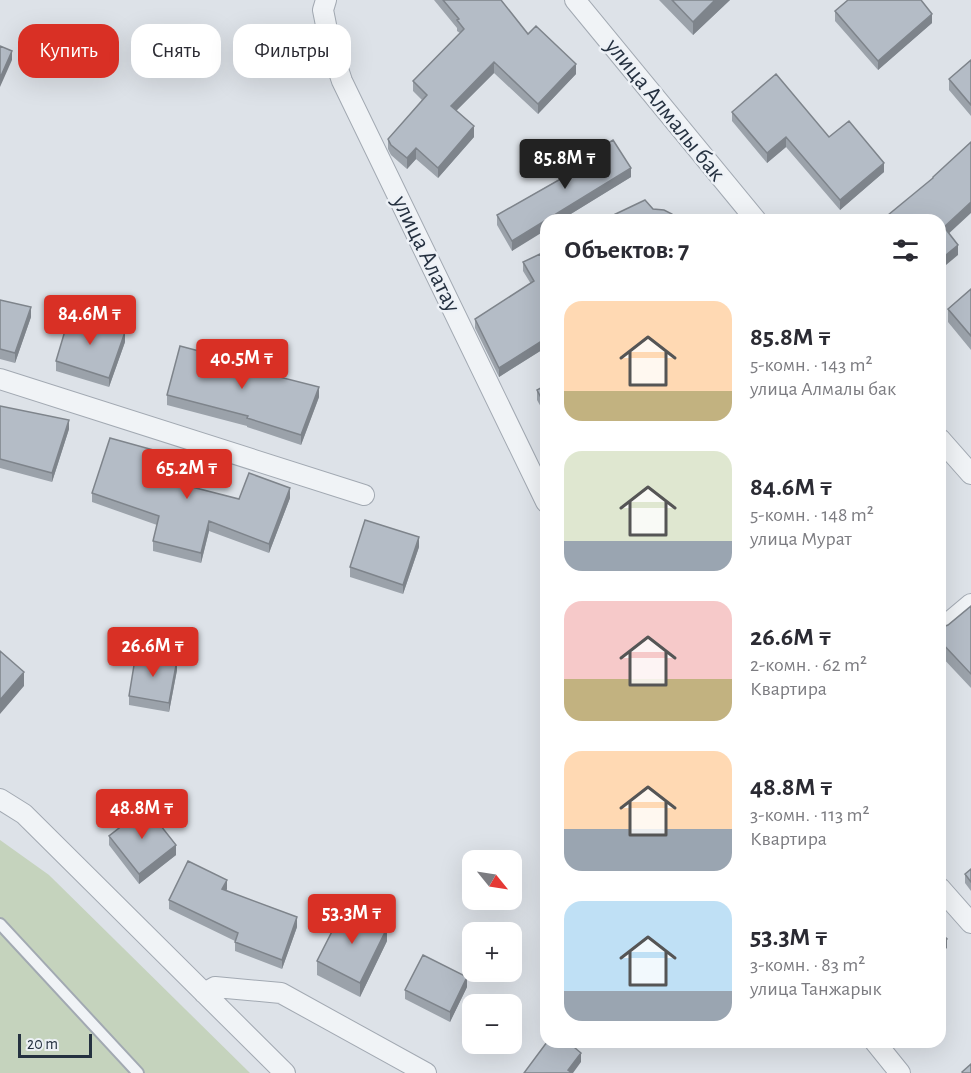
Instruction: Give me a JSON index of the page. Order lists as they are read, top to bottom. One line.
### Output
{"streets":{"street":["улица Алмалы бак","улица Алатау"]},"scale_bar":"20 m","north":"bottom right","page":{"chip":["Купить","Снять","Фильтры"],"price":["85.8M ₸","84.6M ₸","40.5M ₸","65.2M ₸","26.6M ₸","48.8M ₸","53.3M ₸"],"heading":"Объектов: 7","list":[{"name":"85.8M ₸","note":"5-комн. · 143 m² · улица Алмалы бак"},{"name":"84.6M ₸","note":"5-комн. · 148 m² · улица Мурат"},{"name":"26.6M ₸","note":"2-комн. · 62 m² · Квартира"},{"name":"48.8M ₸","note":"3-комн. · 113 m² · Квартира"},{"name":"53.3M ₸","note":"3-комн. · 83 m² · улица Танжарык"}],"map_buttons":["+","−"],"scale":"20 m"}}
